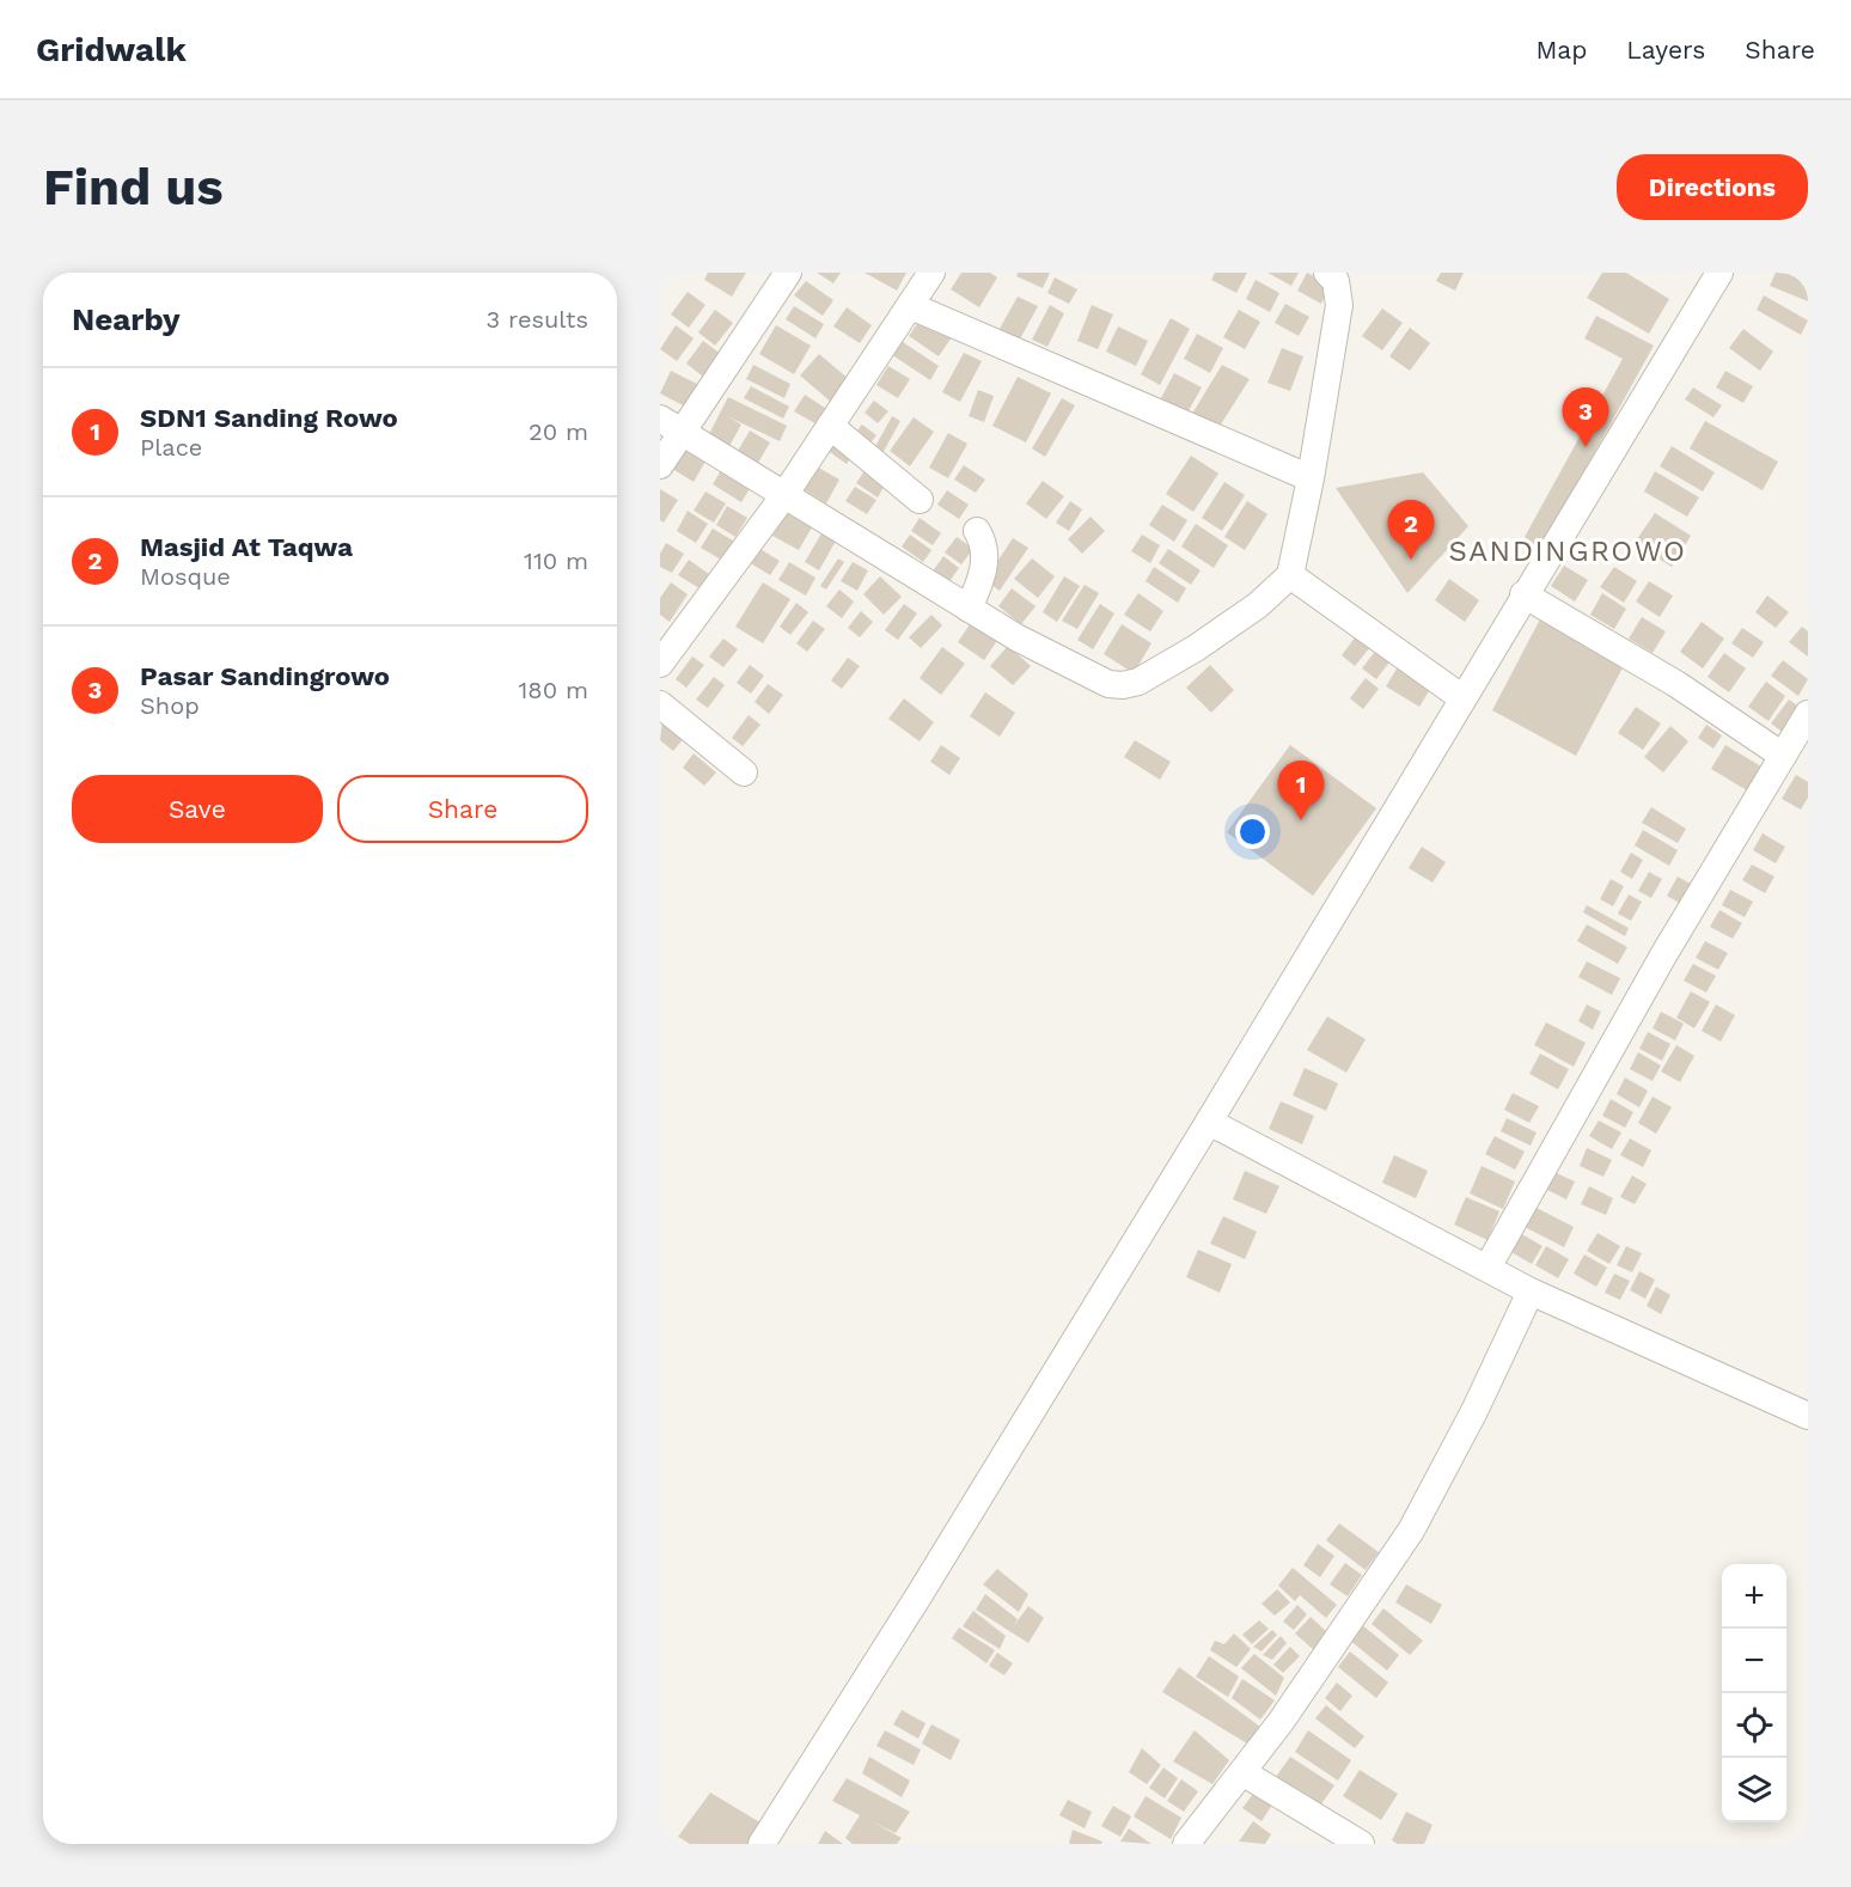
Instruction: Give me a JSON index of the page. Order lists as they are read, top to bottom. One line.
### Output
{"districts":["SANDINGROWO"],"page":{"header":"Gridwalk","nav":["Map","Layers","Share"],"buttons":["Directions",["Save","Share"]],"title":"Find us","heading":["Nearby","3 results"],"list":[{"mark":"1","name":"SDN1 Sanding Rowo","note":"Place","value":"20 m"},{"mark":"2","name":"Masjid At Taqwa","note":"Mosque","value":"110 m"},{"mark":"3","name":"Pasar Sandingrowo","note":"Shop","value":"180 m"}],"pins":["3","2","1"],"map_buttons":["+","−"]}}
